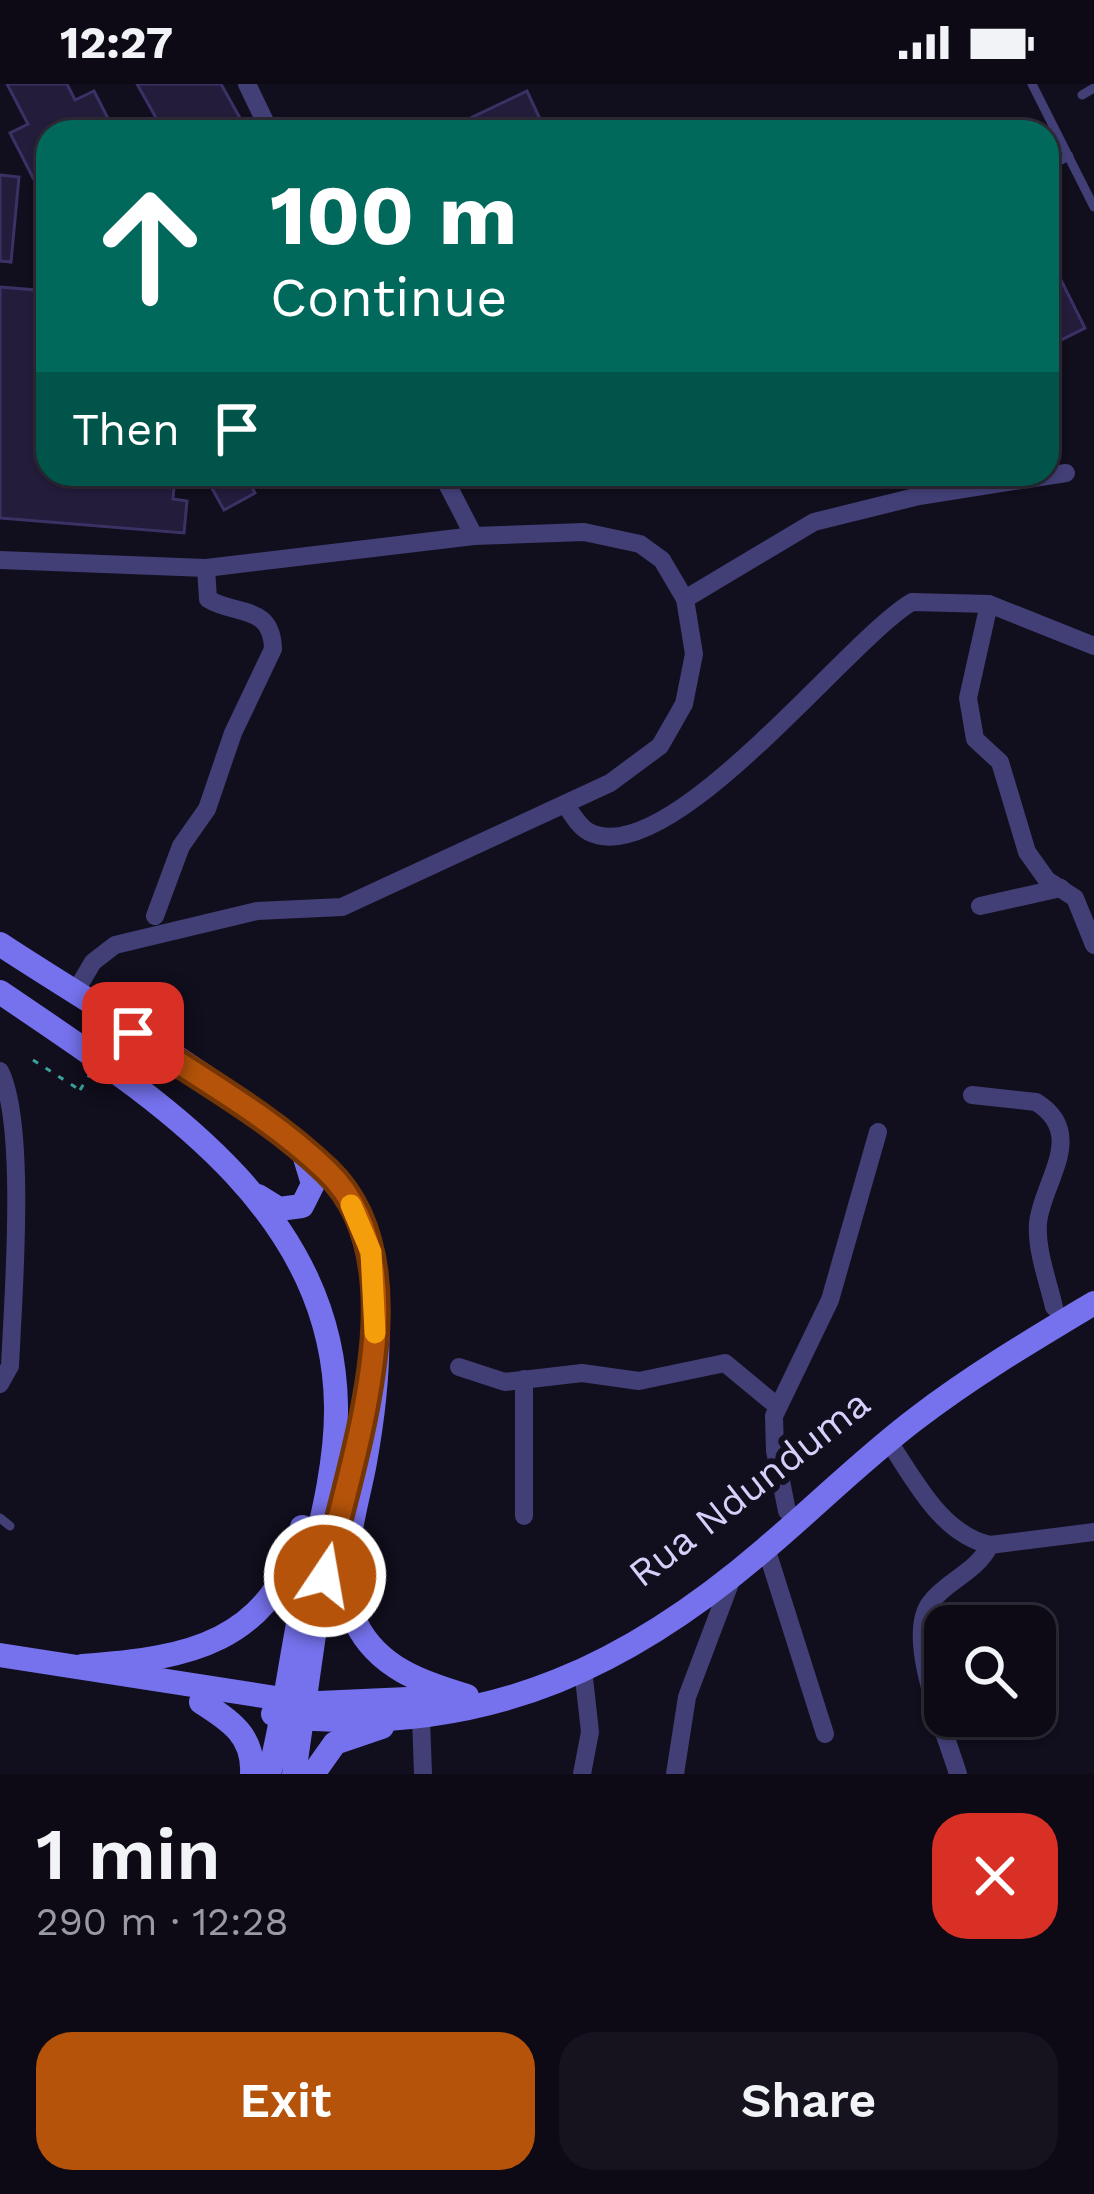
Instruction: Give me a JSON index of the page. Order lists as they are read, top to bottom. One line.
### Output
{"streets":{"main road":["Rua Ndunduma"]},"page":{"status":"12:27","turn":["100 m","Continue"],"then":"Then","heading":["1 min","290 m · 12:28"],"buttons":["Exit","Share"]}}
